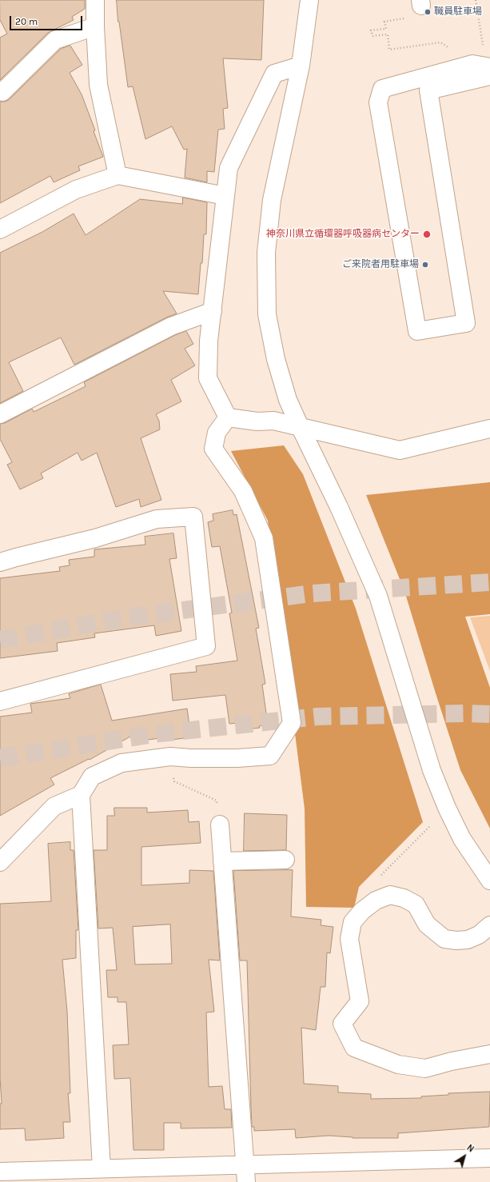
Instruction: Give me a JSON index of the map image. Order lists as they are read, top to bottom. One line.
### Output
{"places":["職員駐車場","神奈川県立循環器呼吸器病センター","ご来院者用駐車場"],"scale_bar":"20 m","north":"top right"}
